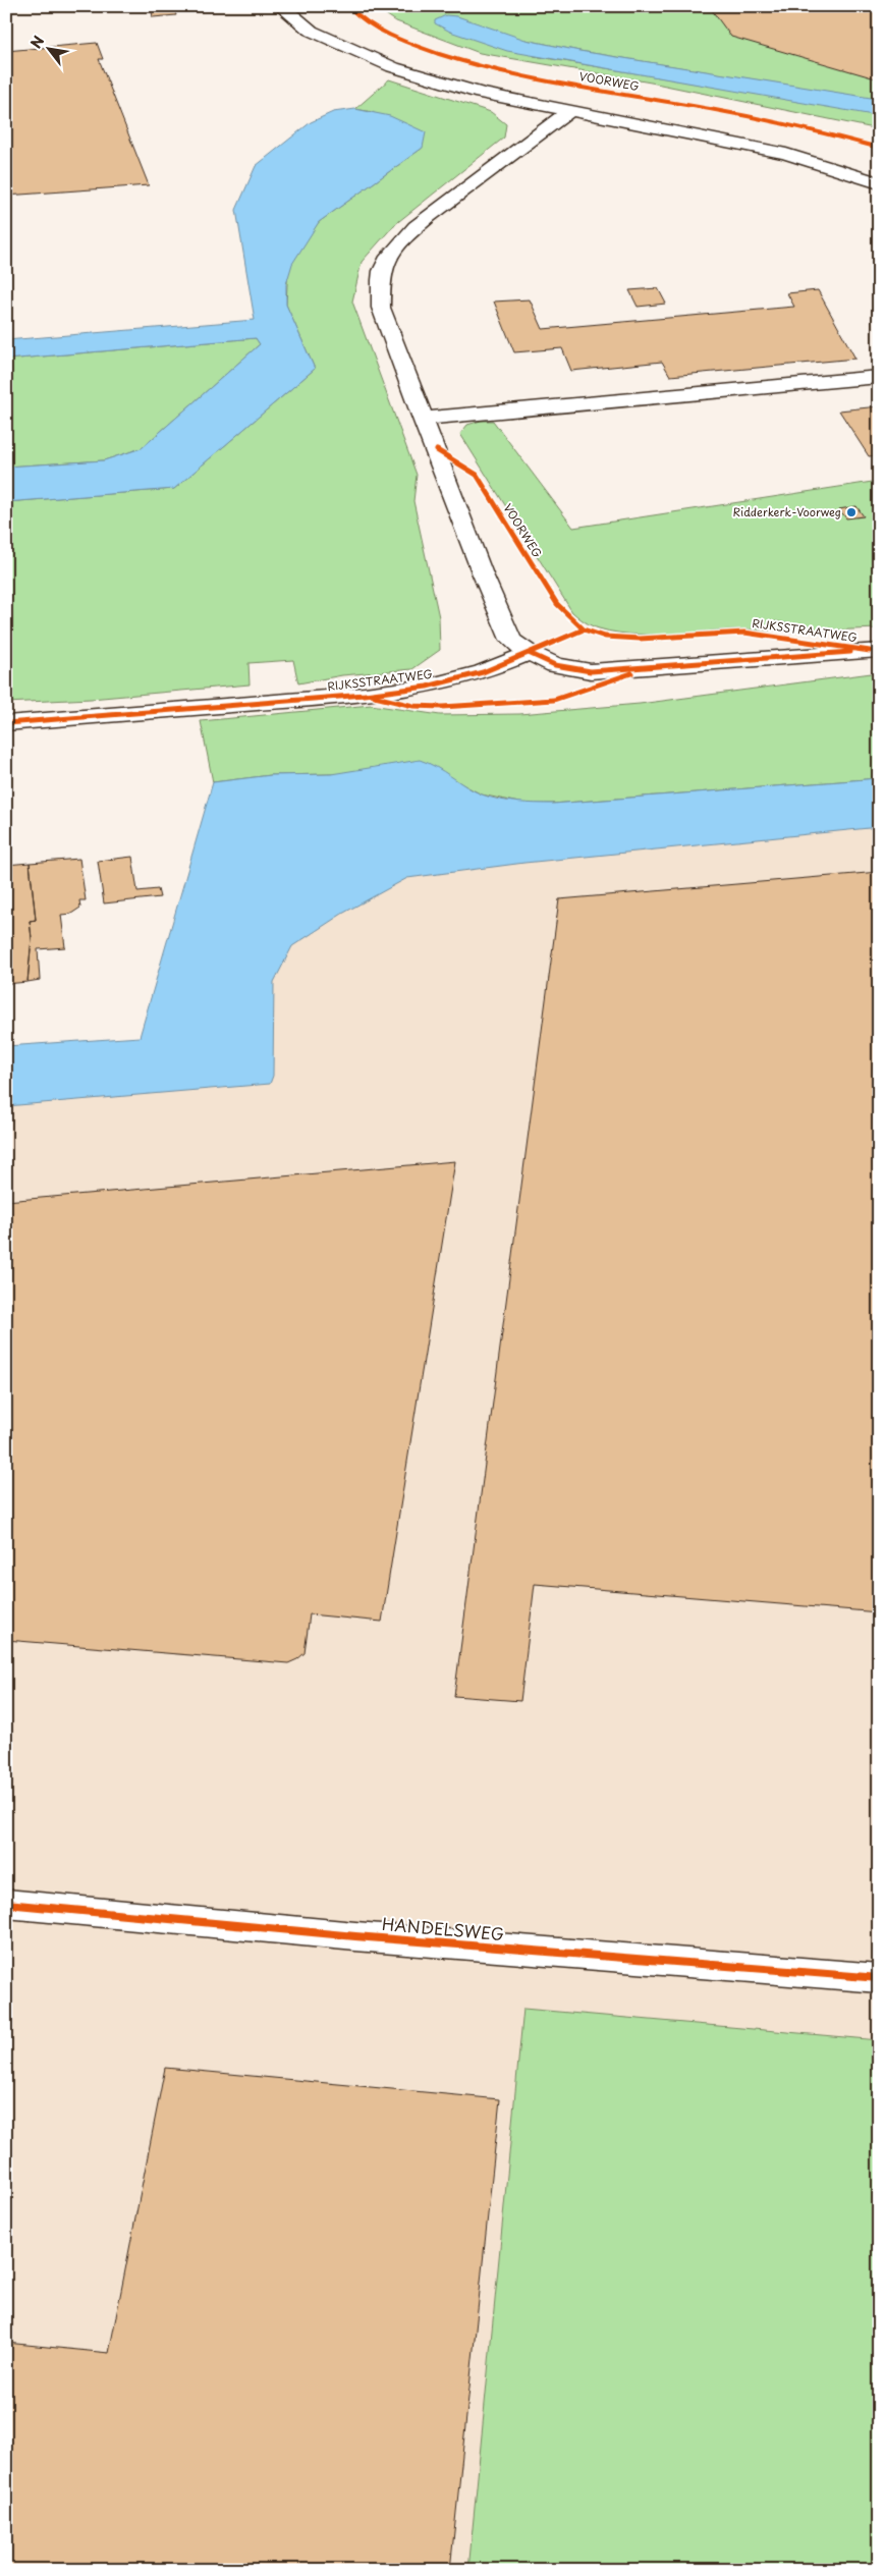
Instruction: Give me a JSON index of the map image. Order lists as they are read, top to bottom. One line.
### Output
{"streets":{"street":["RIJKSSTRAATWEG","HANDELSWEG"],"cycle path":["VOORWEG"]},"places":["Ridderkerk-Voorweg"],"north":"top left"}
